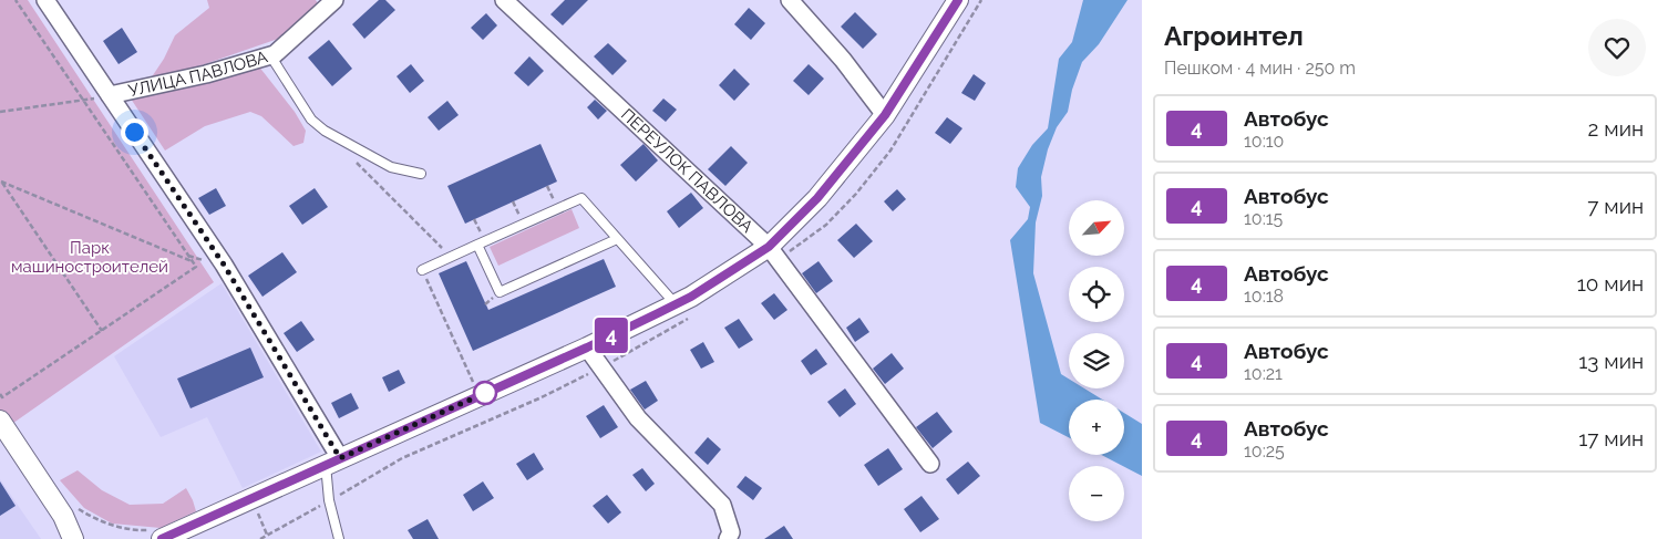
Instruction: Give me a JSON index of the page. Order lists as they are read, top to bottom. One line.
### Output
{"streets":{"street":["УЛИЦА ПАВЛОВА","ПЕРЕУЛОК ПАВЛОВА"]},"parks":["Парк машиностроителей"],"lines":["bus line 4"],"north":"top right","page":{"on_map":"4","heading":["Агроинтел","Пешком · 4 мин · 250 m"],"list":[{"mark":"4","name":"Автобус","note":"10:10","value":"2 мин"},{"mark":"4","name":"Автобус","note":"10:15","value":"7 мин"},{"mark":"4","name":"Автобус","note":"10:18","value":"10 мин"},{"mark":"4","name":"Автобус","note":"10:21","value":"13 мин"},{"mark":"4","name":"Автобус","note":"10:25","value":"17 мин"}],"map_buttons":["+","−"]}}
